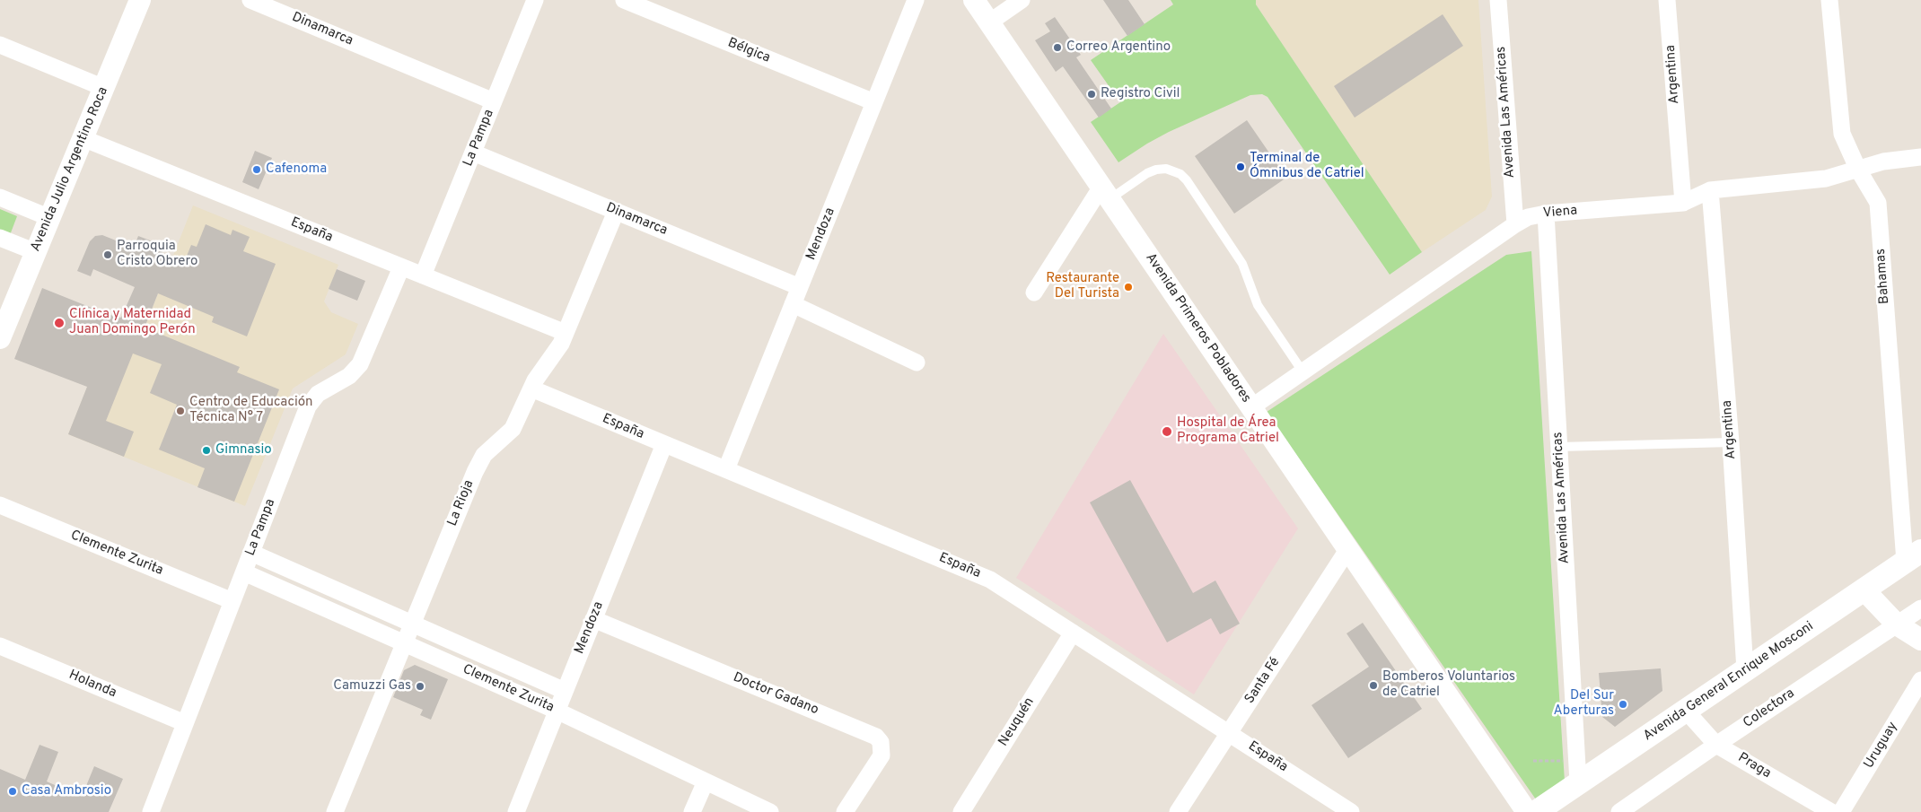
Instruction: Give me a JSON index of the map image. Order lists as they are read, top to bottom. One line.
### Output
{"streets":{"main road":["Avenida General Enrique Mosconi"],"street":["Dinamarca","Bélgica","Argentina","Avenida Las Américas","La Pampa","Avenida Julio Argentino Roca","Viena","España","Mendoza","Bahamas","Avenida Primeros Pobladores","La Rioja","Clemente Zurita","Santa Fé","Holanda","Doctor Gadano","Colectora","Neuquén","Uruguay","Praga"]},"crossings":[["Dinamarca","La Pampa"],["Dinamarca","Mendoza"],["Dinamarca","La Rioja"],["Bélgica","Mendoza"],["Argentina","Viena"],["Argentina","Avenida General Enrique Mosconi"],["Avenida Las Américas","Viena"],["Avenida Las Américas","Avenida General Enrique Mosconi"],["La Pampa","España"],["La Pampa","Clemente Zurita"],["La Pampa","Holanda"],["Avenida Julio Argentino Roca","España"],["Viena","Bahamas"],["Viena","Avenida Primeros Pobladores"],["España","Mendoza"],["España","La Rioja"],["España","Santa Fé"],["España","Neuquén"],["Mendoza","Clemente Zurita"],["Mendoza","Doctor Gadano"],["Bahamas","Avenida General Enrique Mosconi"],["Avenida Primeros Pobladores","Santa Fé"],["La Rioja","Clemente Zurita"],["Avenida General Enrique Mosconi","Praga"],["Colectora","Praga"]],"places":["Correo Argentino","Registro Civil","Terminal de Ómnibus de Catriel","Cafenoma","Parroquia Cristo Obrero","Restaurante Del Turista","Clínica y Maternidad Juan Domingo Perón","Centro de Educación Técnica N° 7","Hospital de Área Programa Catriel","Gimnasio","Bomberos Voluntarios de Catriel","Camuzzi Gas","Del Sur Aberturas","Casa Ambrosio"]}
